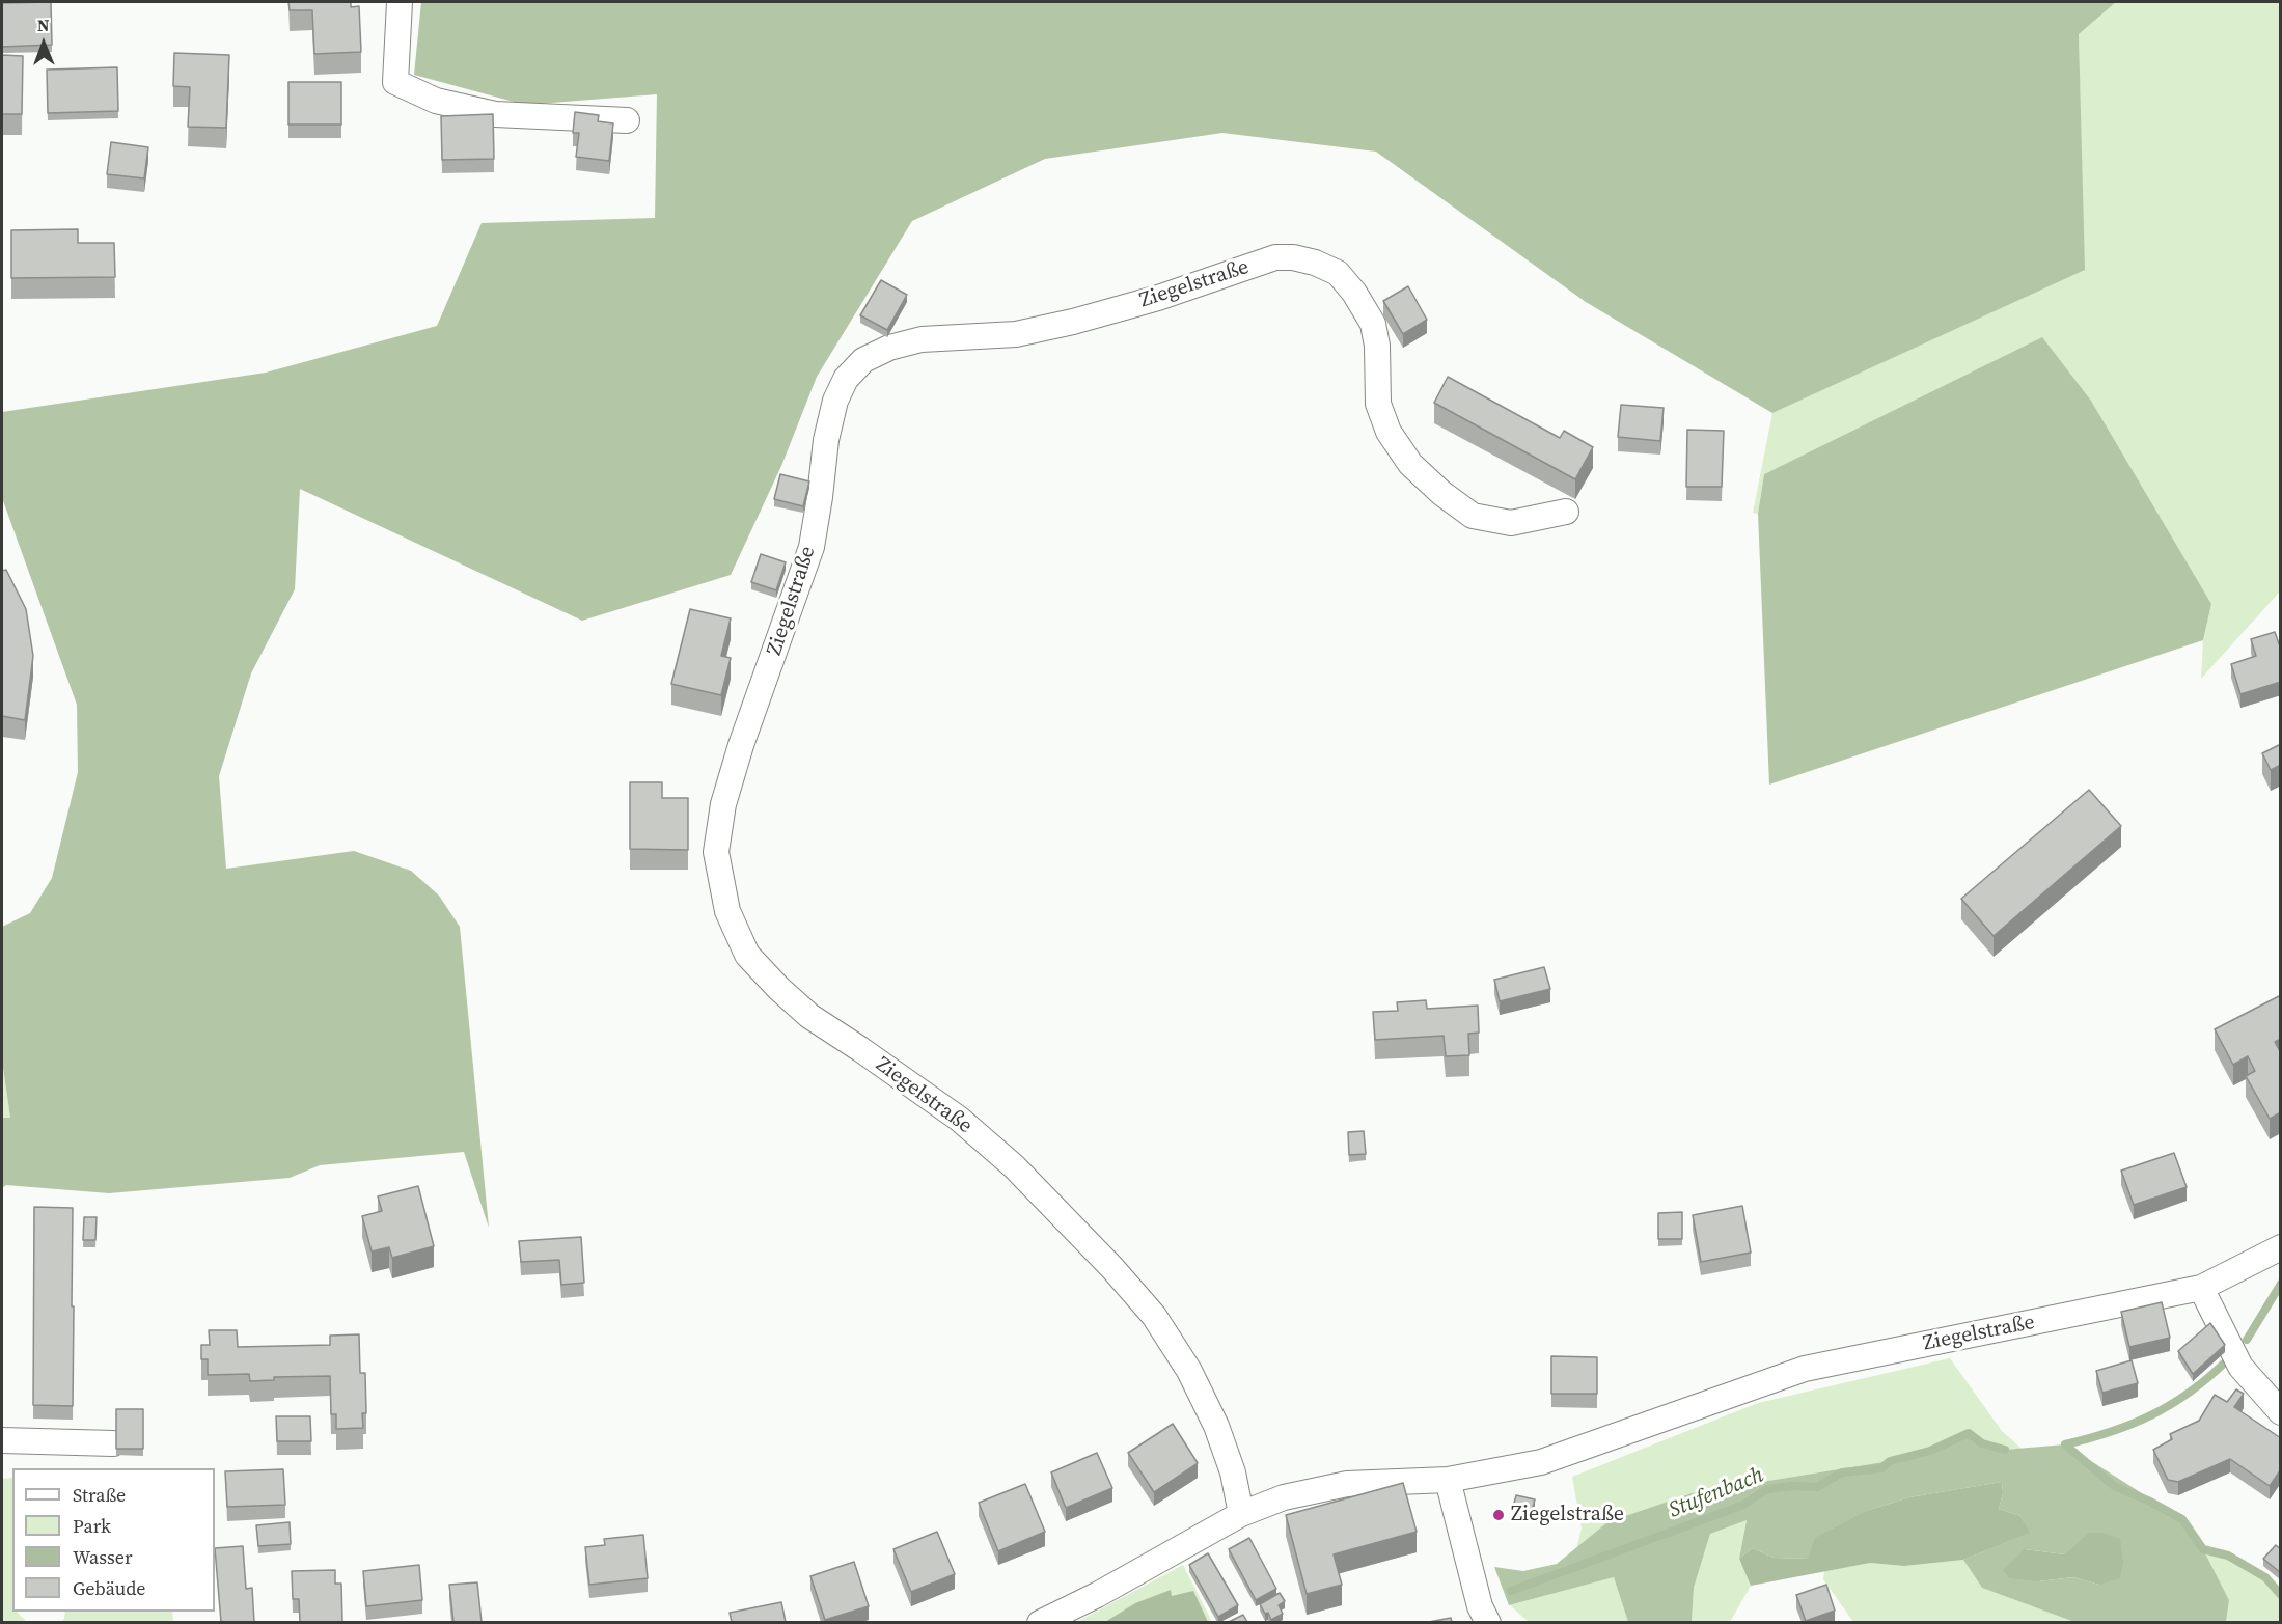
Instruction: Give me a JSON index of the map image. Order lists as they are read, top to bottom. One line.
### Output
{"streets":{"street":["Ziegelstraße"]},"water":["Stufenbach"],"places":["Ziegelstraße"],"legend":["Straße","Park","Wasser","Gebäude"],"north":"top"}
